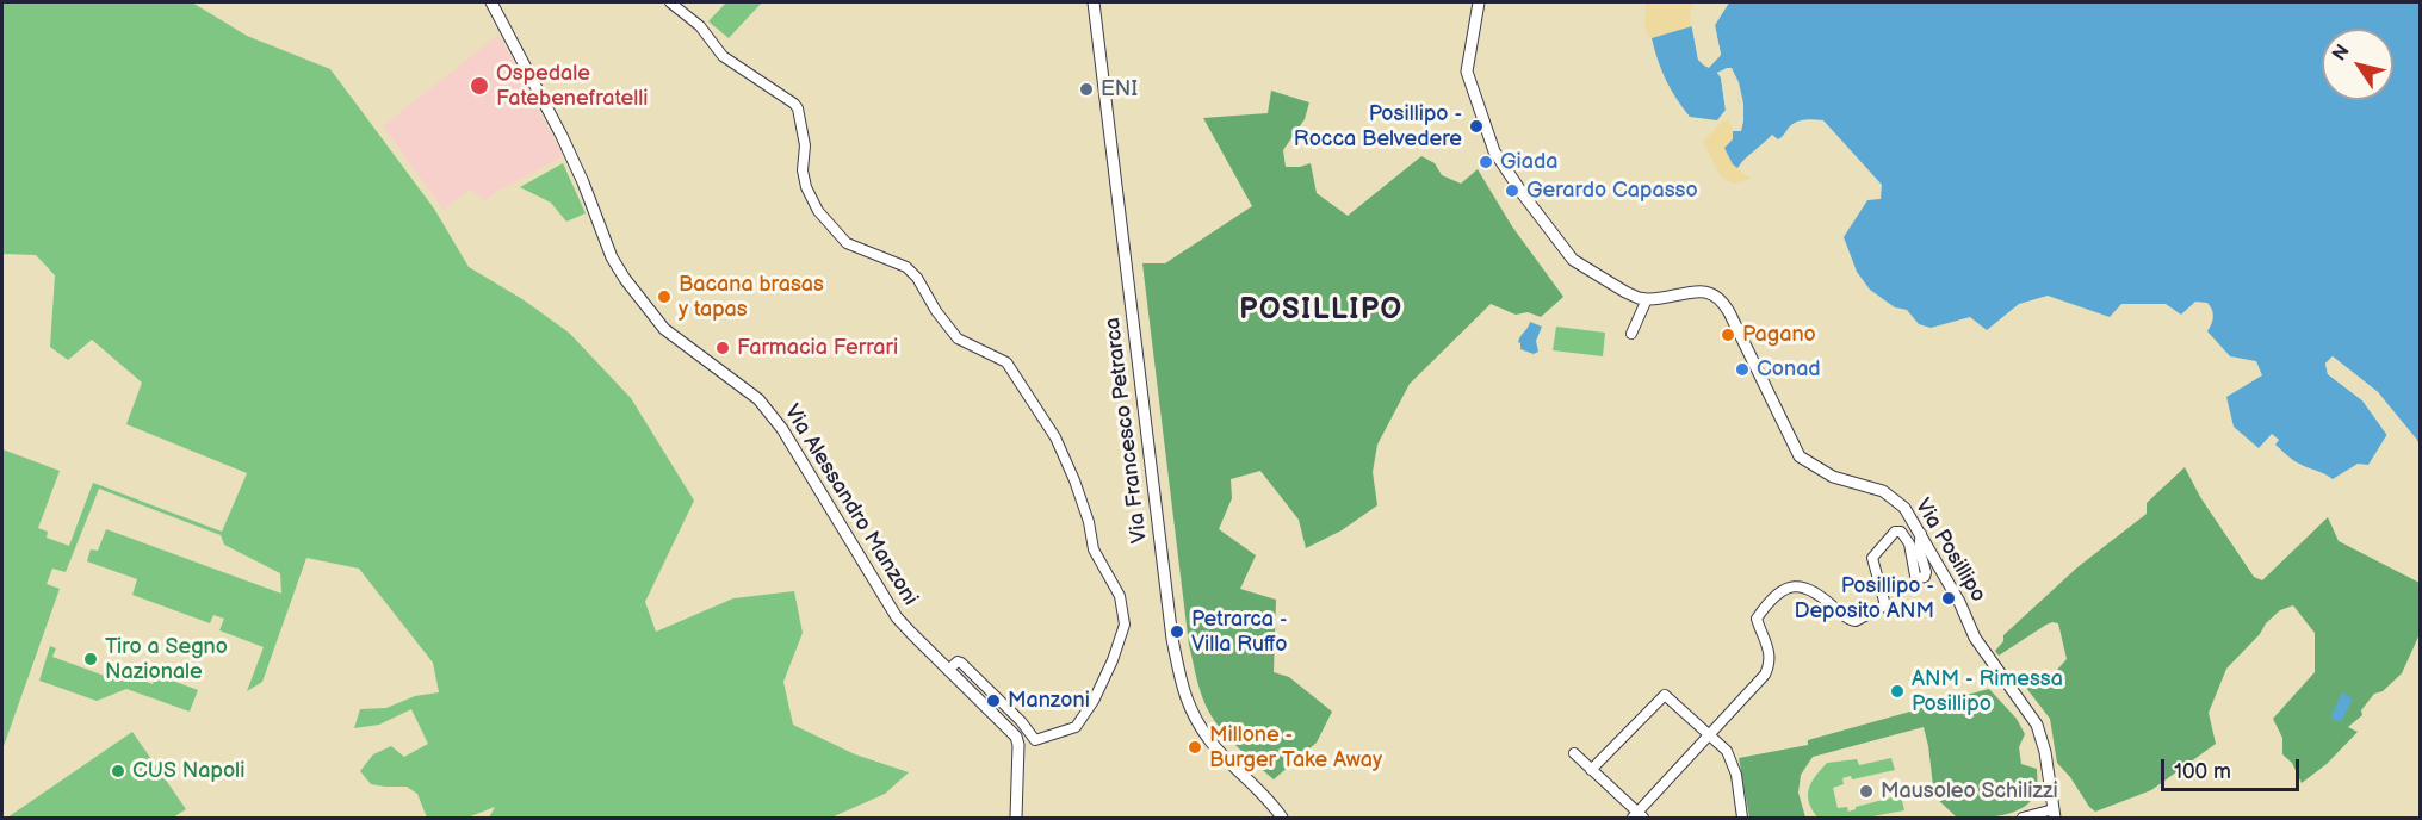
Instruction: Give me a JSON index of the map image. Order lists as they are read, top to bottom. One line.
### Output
{"streets":{"street":["Via Francesco Petrarca","Via Alessandro Manzoni","Via Posillipo"]},"districts":["POSILLIPO"],"places":["Ospedale Fatebenefratelli","ENI","Posillipo - Rocca Belvedere","Giada","Gerardo Capasso","Bacana brasas y tapas","Pagano","Farmacia Ferrari","Conad","Posillipo - Deposito ANM","Petrarca - Villa Ruffo","Tiro a Segno Nazionale","ANM - Rimessa Posillipo","Manzoni","Millone - Burger Take Away","CUS Napoli","Mausoleo Schilizzi"],"scale_bar":"100 m","north":"top left"}
